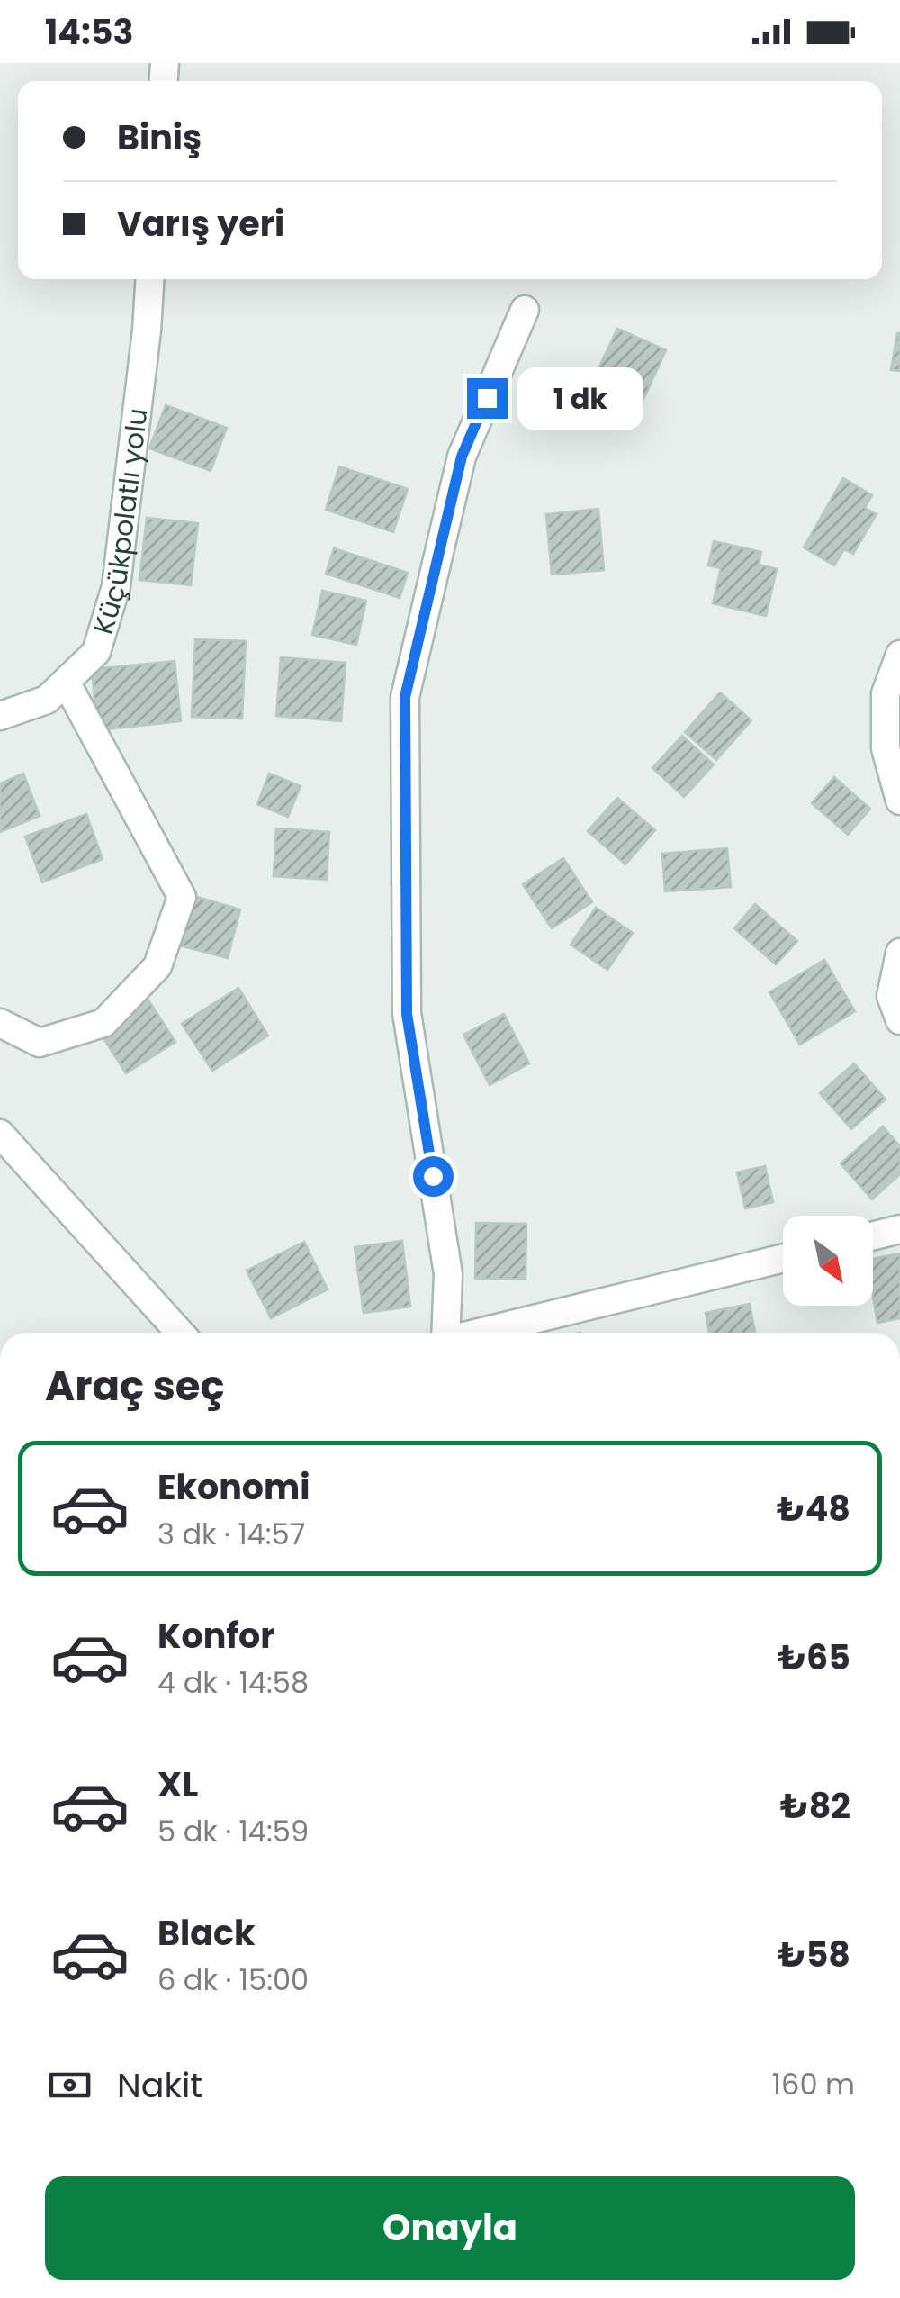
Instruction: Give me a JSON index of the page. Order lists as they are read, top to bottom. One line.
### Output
{"streets":{"street":["Küçükpolatlı yolu"]},"north":"bottom right","page":{"status":"14:53","banner":["Biniş","Varış yeri"],"bubble":"1 dk","heading":"Araç seç","list":[{"name":"Ekonomi","note":"3 dk · 14:57","value":"₺48"},{"name":"Konfor","note":"4 dk · 14:58","value":"₺65"},{"name":"XL","note":"5 dk · 14:59","value":"₺82"},{"name":"Black","note":"6 dk · 15:00","value":"₺58"}],"pay":["Nakit","160 m"],"buttons":"Onayla"}}
